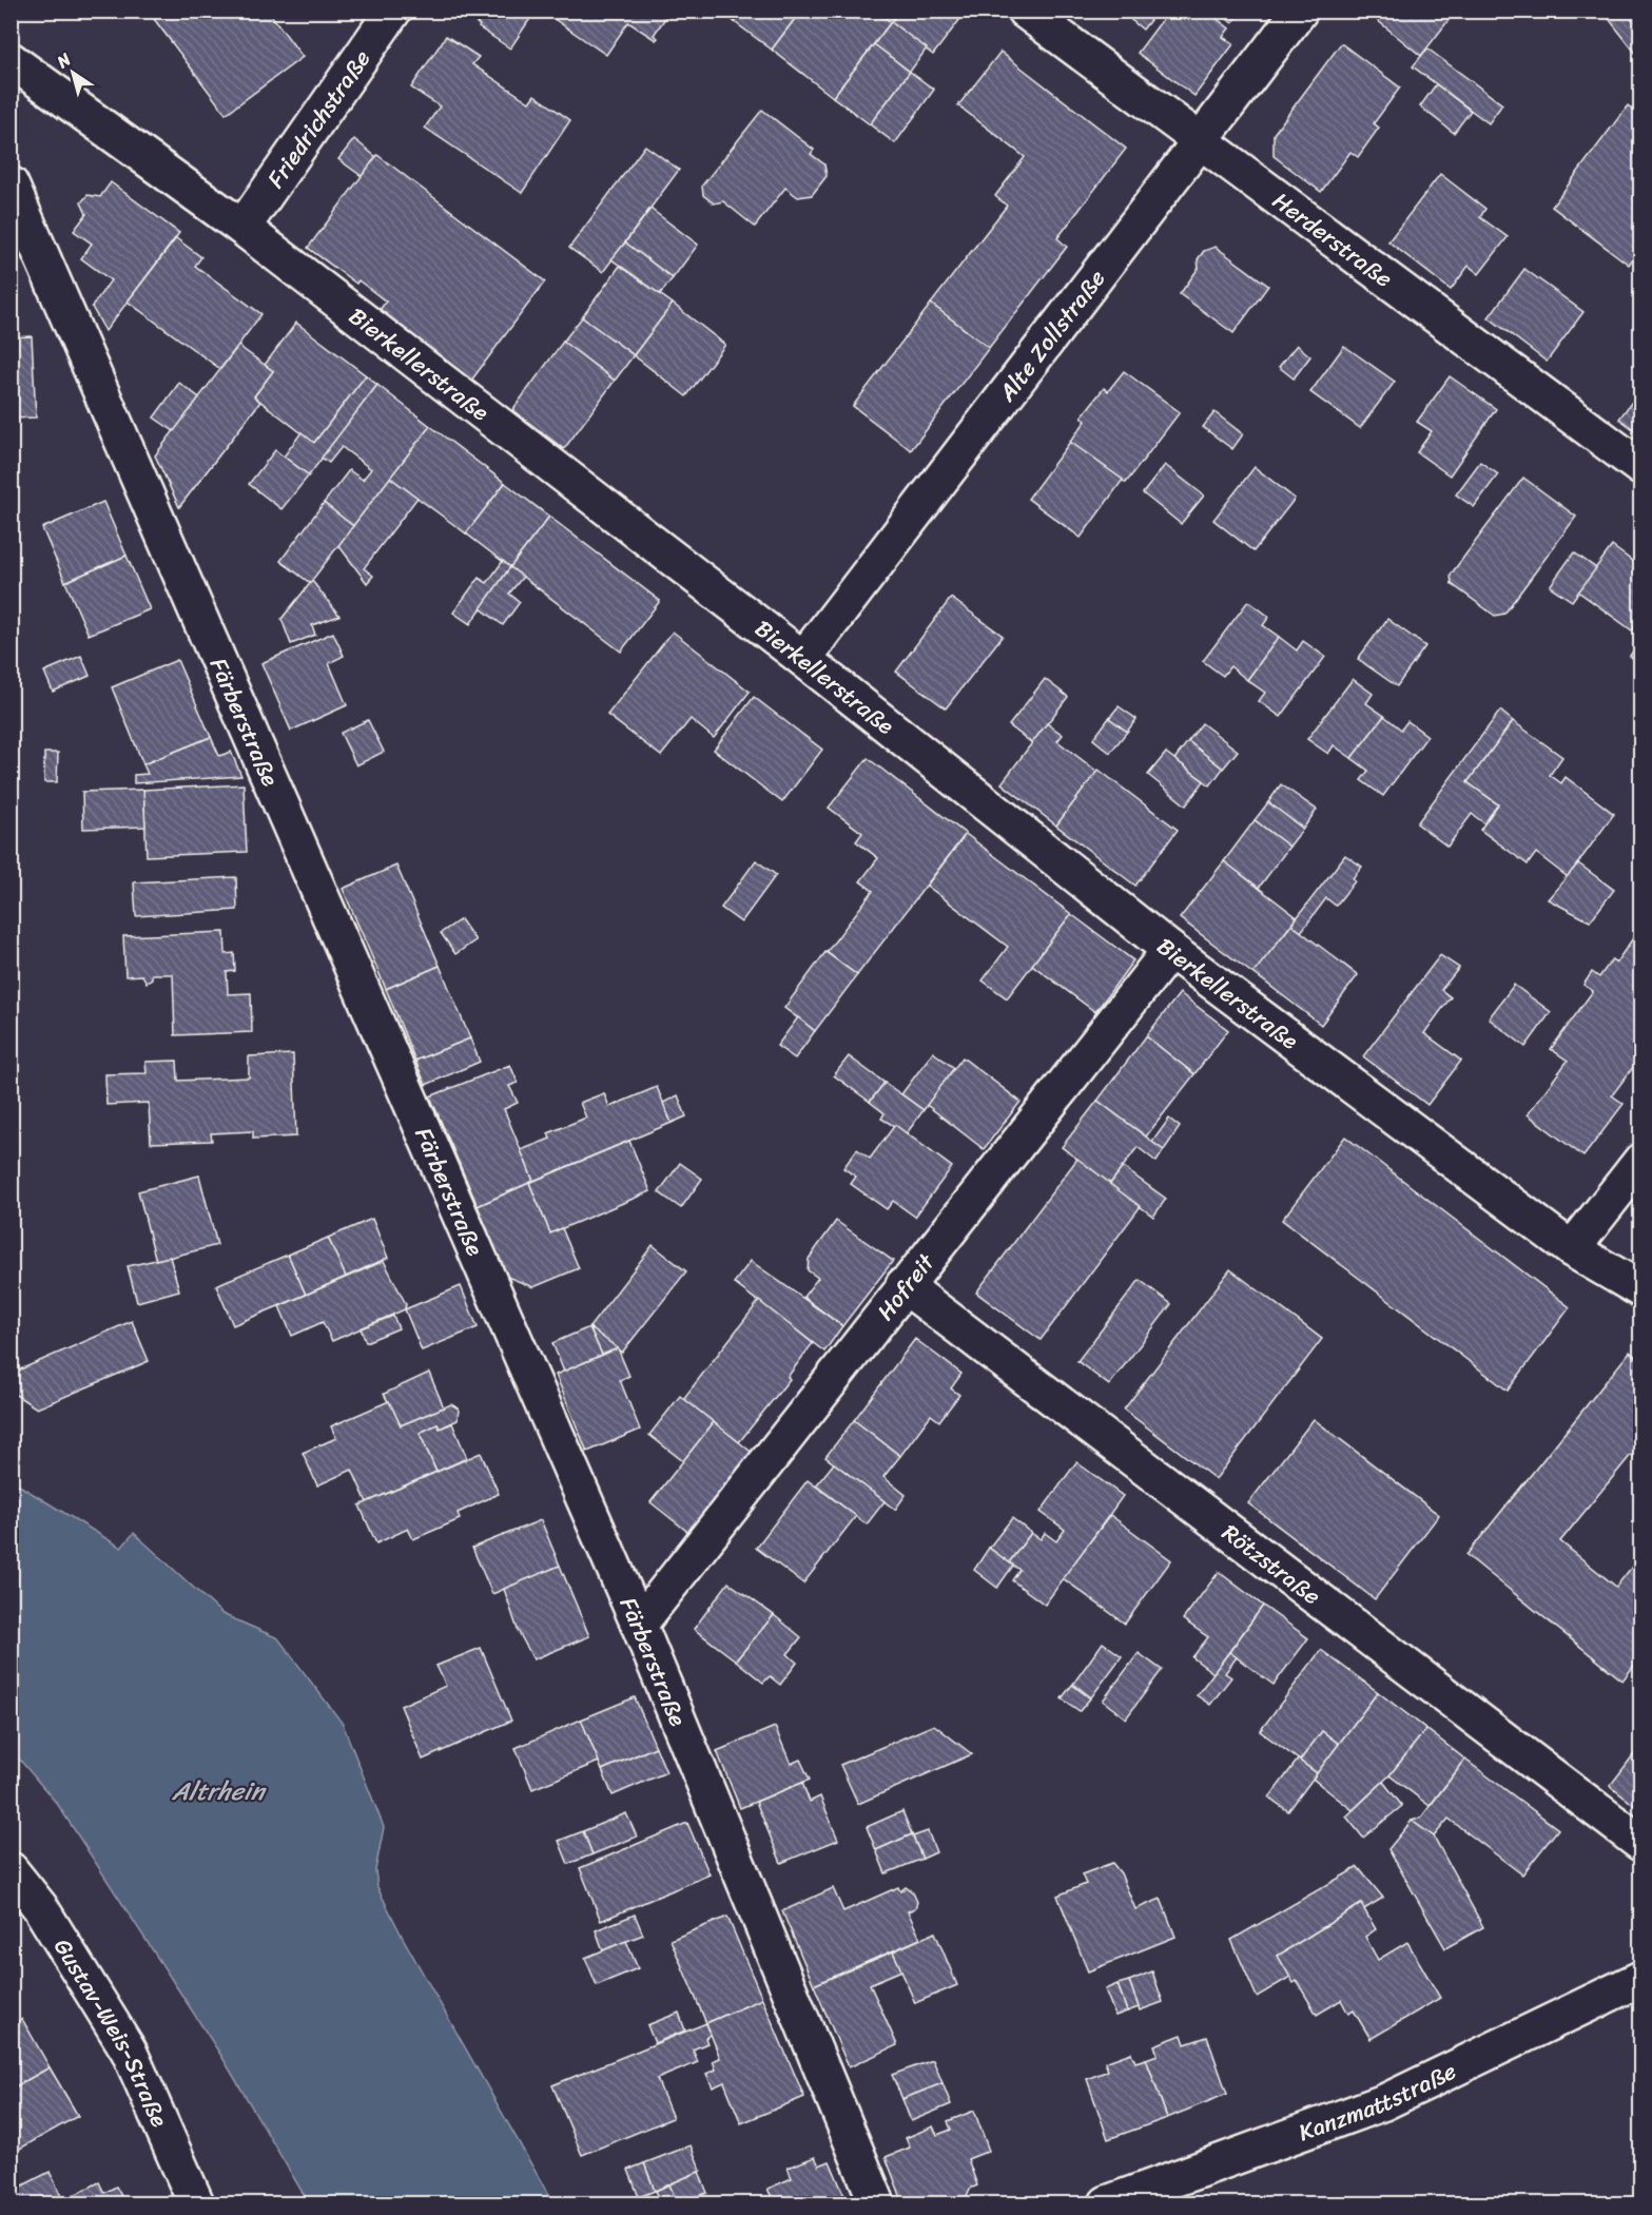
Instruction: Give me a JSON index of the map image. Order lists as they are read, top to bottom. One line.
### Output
{"streets":{"street":["Friedrichstraße","Herderstraße","Alte Zollstraße","Bierkellerstraße","Färberstraße","Hofreit","Rötzstraße","Gustav-Weis-Straße","Kanzmattstraße"]},"crossings":[["Friedrichstraße","Bierkellerstraße"],["Herderstraße","Alte Zollstraße"],["Alte Zollstraße","Bierkellerstraße"],["Bierkellerstraße","Hofreit"],["Färberstraße","Hofreit"],["Hofreit","Rötzstraße"]],"water":["Altrhein"],"north":"top left"}
